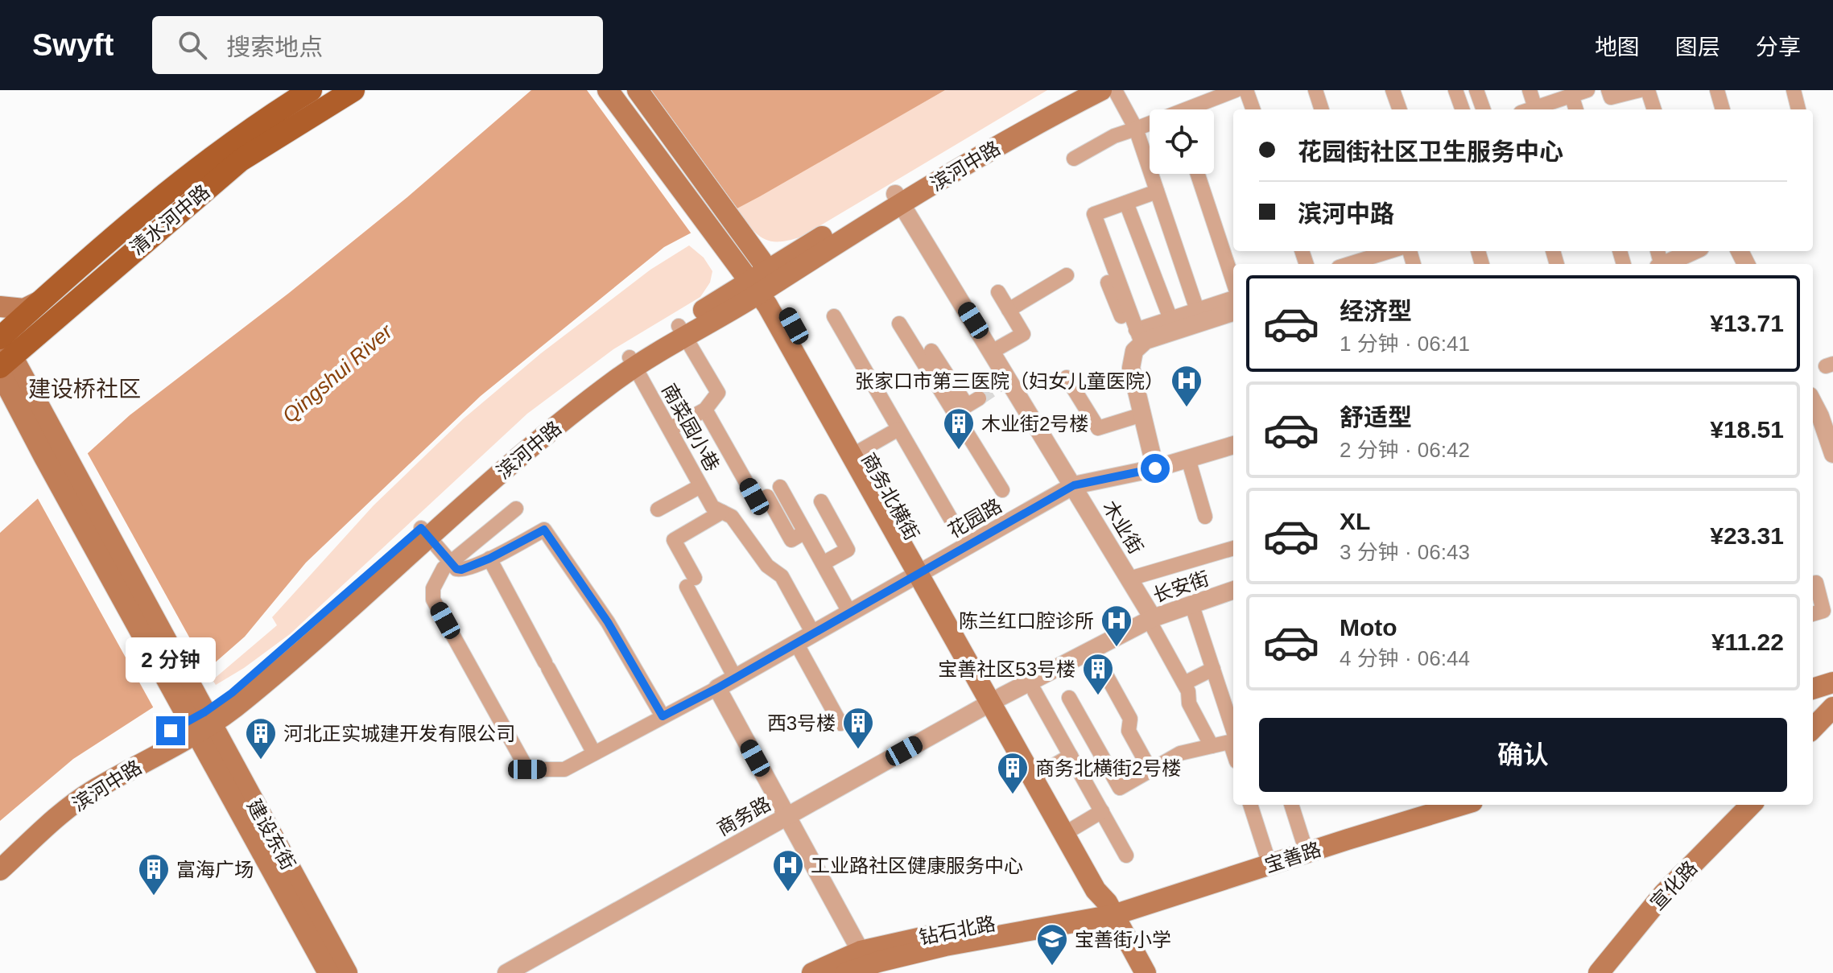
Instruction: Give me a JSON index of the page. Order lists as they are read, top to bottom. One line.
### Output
{"streets":{"main road":["滨河中路","清水河中路","商务北横街","建设东街","宝善路","宣化路","钻石北路"],"street":["南菜园小巷","花园路","木业街","长安街","商务路"]},"crossings":[["滨河中路","南菜园小巷"],["滨河中路","商务北横街"],["滨河中路","木业街"],["滨河中路","建设东街"],["南菜园小巷","花园路"],["商务北横街","花园路"],["商务北横街","长安街"],["商务北横街","商务路"],["商务北横街","宝善路"],["商务北横街","钻石北路"],["花园路","木业街"],["木业街","长安街"],["长安街","商务路"],["宝善路","钻石北路"]],"districts":["建设桥社区"],"water":["Qingshui River"],"places":{"hospital":["张家口市第三医院（妇女儿童医院）","陈兰红口腔诊所","工业路社区健康服务中心"],"building":["木业街2号楼","宝善社区53号楼","西3号楼","河北正实城建开发有限公司","商务北横街2号楼","富海广场"],"school or university":["宝善街小学"]},"page":{"header":"Swyft","search":"搜索地点","nav":["地图","图层","分享"],"banner":["花园街社区卫生服务中心","滨河中路"],"list":[{"name":"经济型","note":"1 分钟 · 06:41","value":"¥13.71"},{"name":"舒适型","note":"2 分钟 · 06:42","value":"¥18.51"},{"name":"XL","note":"3 分钟 · 06:43","value":"¥23.31"},{"name":"Moto","note":"4 分钟 · 06:44","value":"¥11.22"}],"bubble":"2 分钟","buttons":"确认"}}
